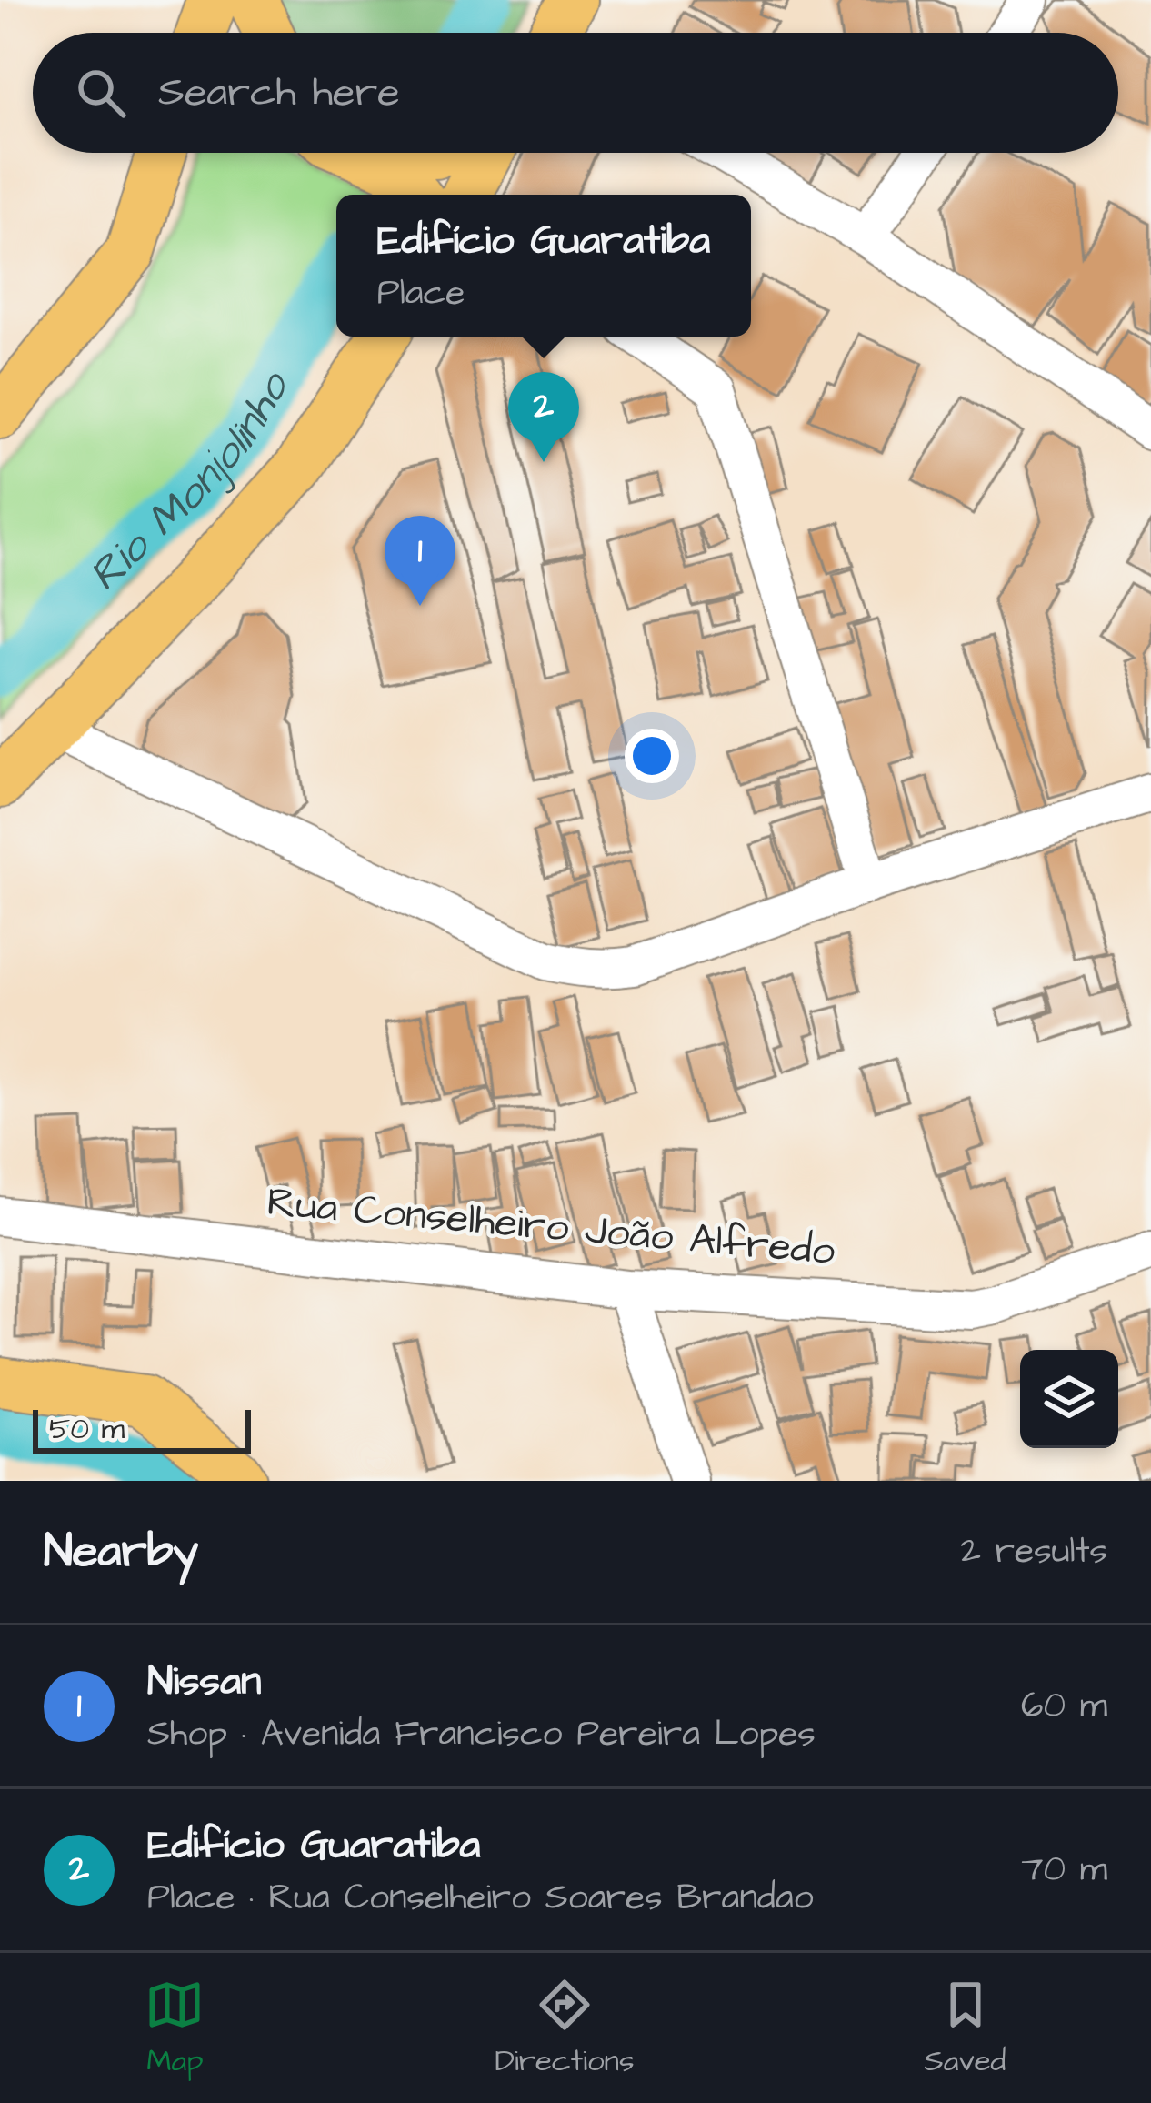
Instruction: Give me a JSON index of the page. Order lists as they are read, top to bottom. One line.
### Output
{"streets":{"street":["Rua Conselheiro João Alfredo"]},"water":["Rio Monjolinho"],"scale_bar":"50 m","page":{"search":"Search here","popup":["Edifício Guaratiba","Place"],"pins":["2","1"],"scale":"50 m","heading":["Nearby","2 results"],"list":[{"mark":"1","name":"Nissan","note":"Shop · Avenida Francisco Pereira Lopes","value":"60 m"},{"mark":"2","name":"Edifício Guaratiba","note":"Place · Rua Conselheiro Soares Brandao","value":"70 m"}],"nav":["Map","Directions","Saved"]}}
